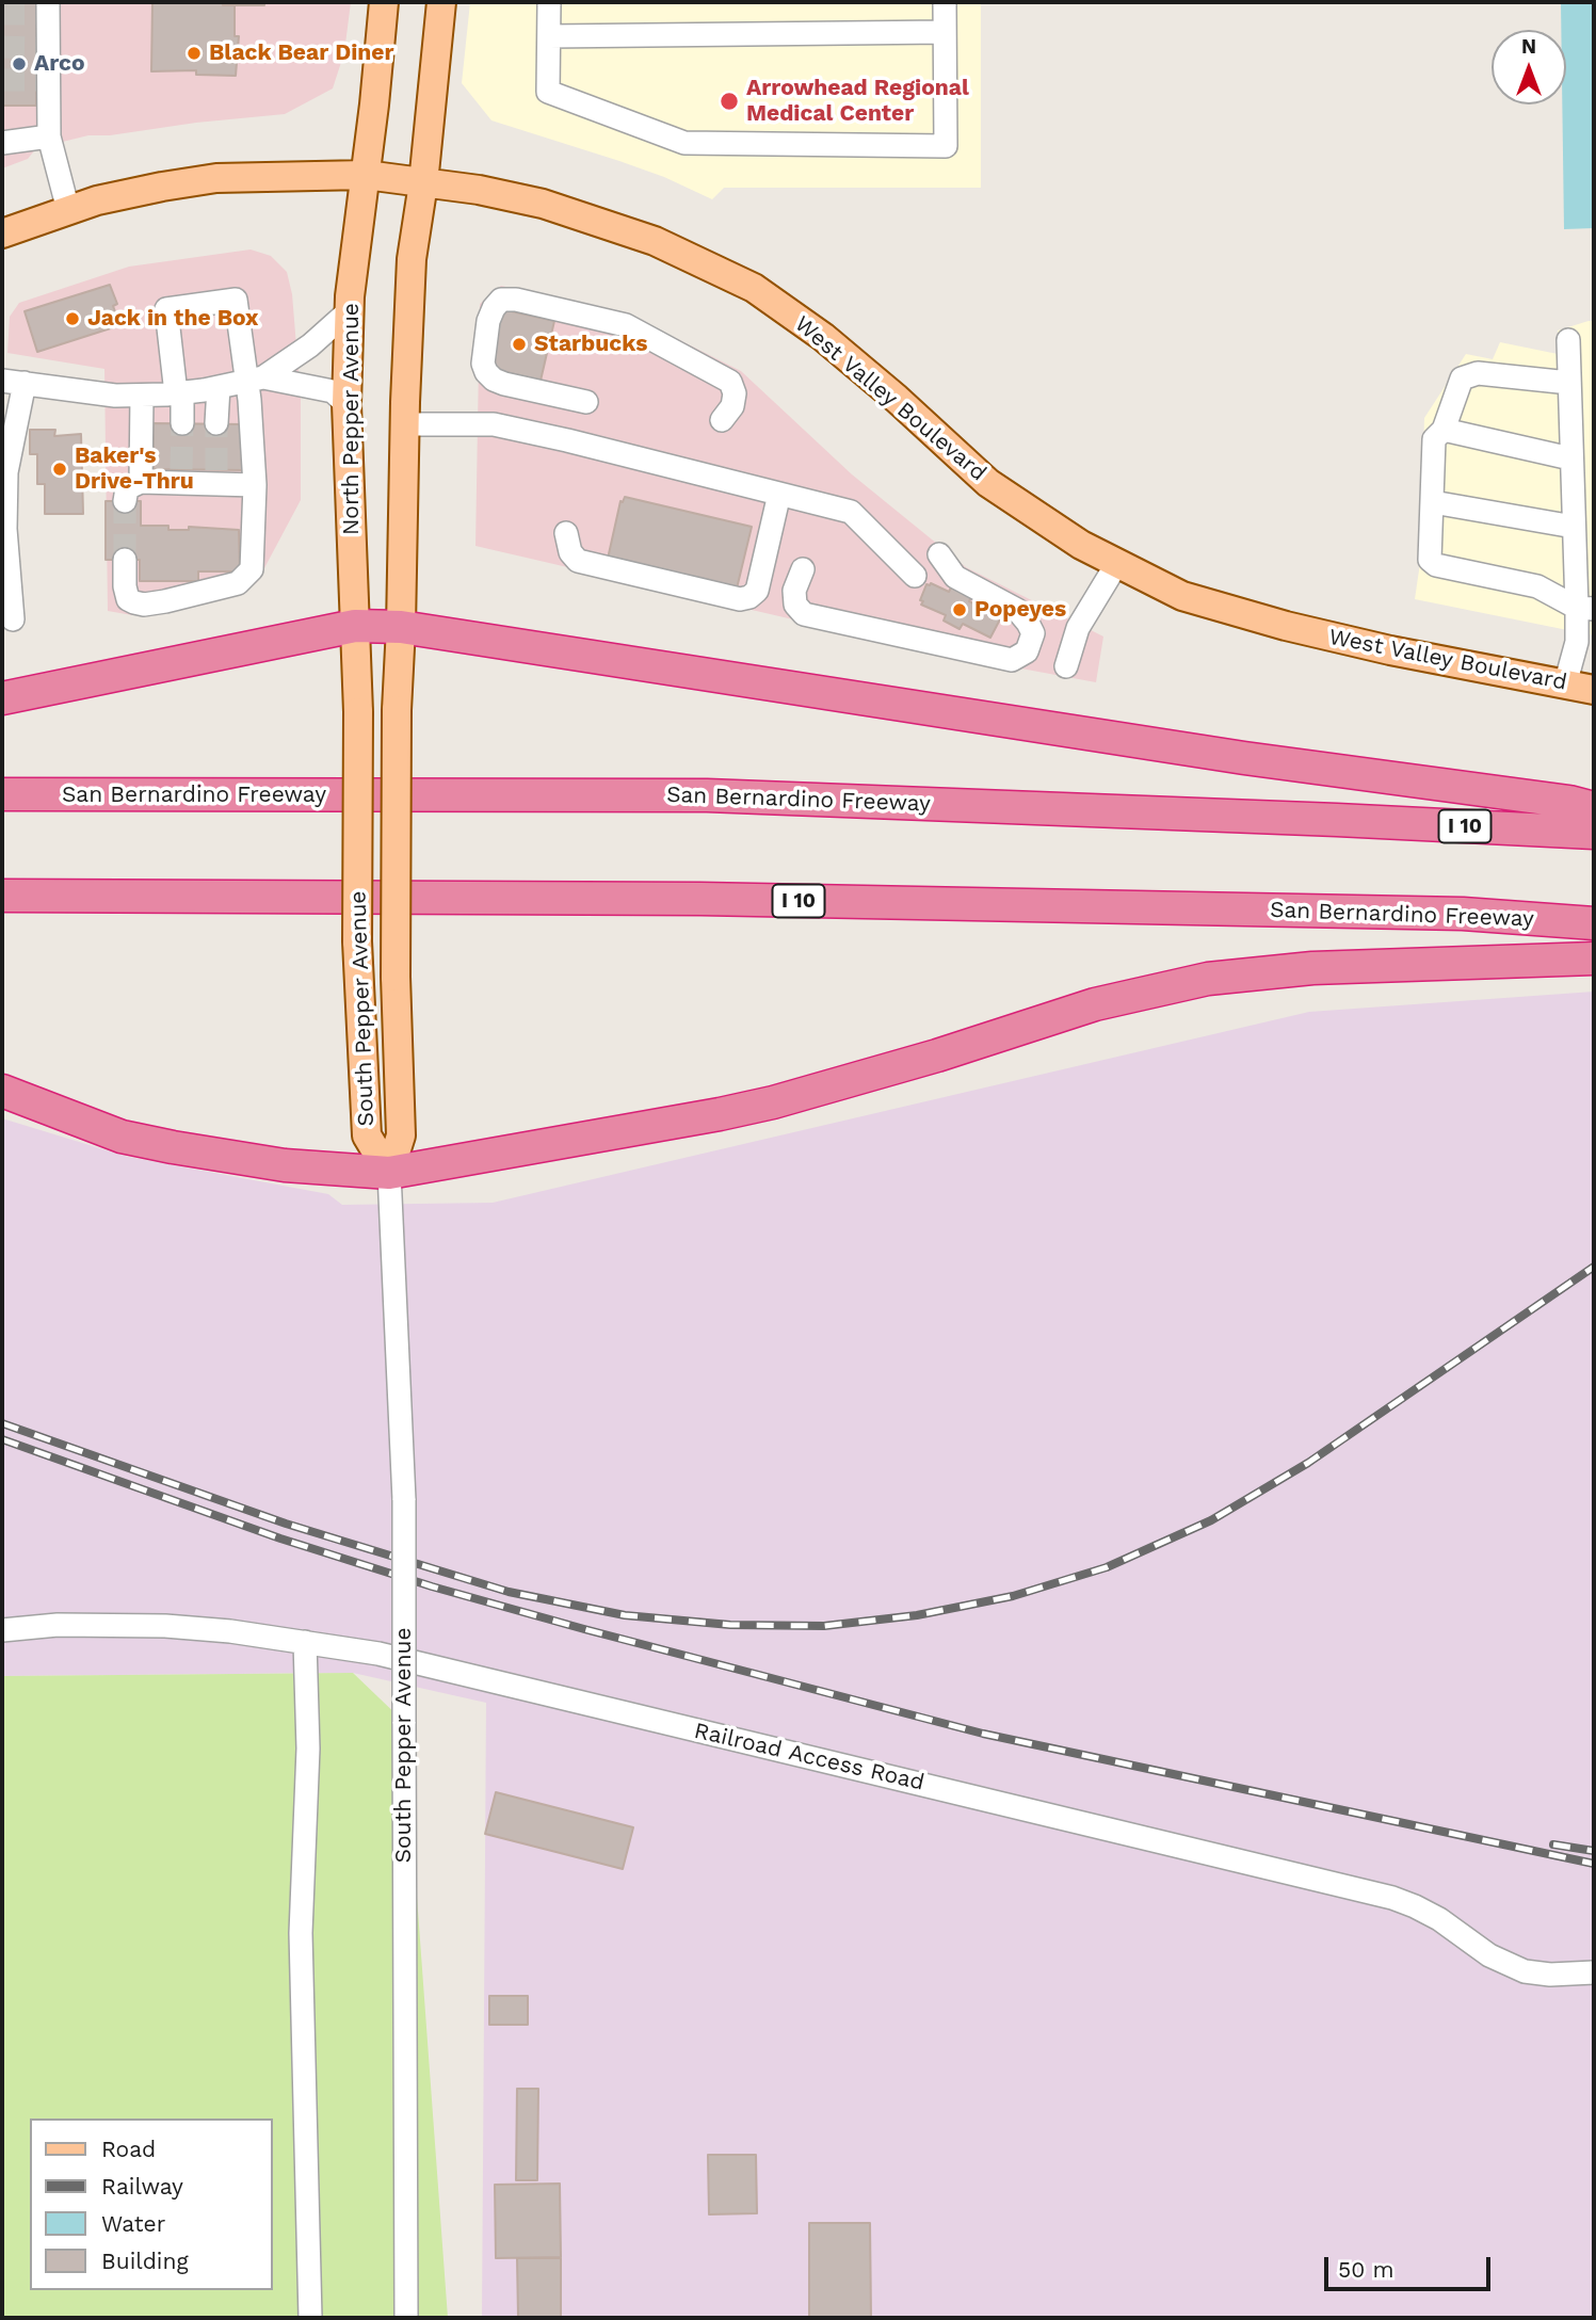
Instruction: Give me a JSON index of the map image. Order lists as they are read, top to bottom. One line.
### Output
{"streets":{"highway":["San Bernardino Freeway","I 10"],"main road":["West Valley Boulevard","North Pepper Avenue","South Pepper Avenue"],"street":["Railroad Access Road"]},"crossings":[["West Valley Boulevard","North Pepper Avenue"],["North Pepper Avenue","South Pepper Avenue"]],"places":["Black Bear Diner","Arco","Arrowhead Regional Medical Center","Jack in the Box","Starbucks","Baker's Drive-Thru","Popeyes"],"legend":["Road","Railway","Water","Building"],"scale_bar":"50 m","north":"top"}
